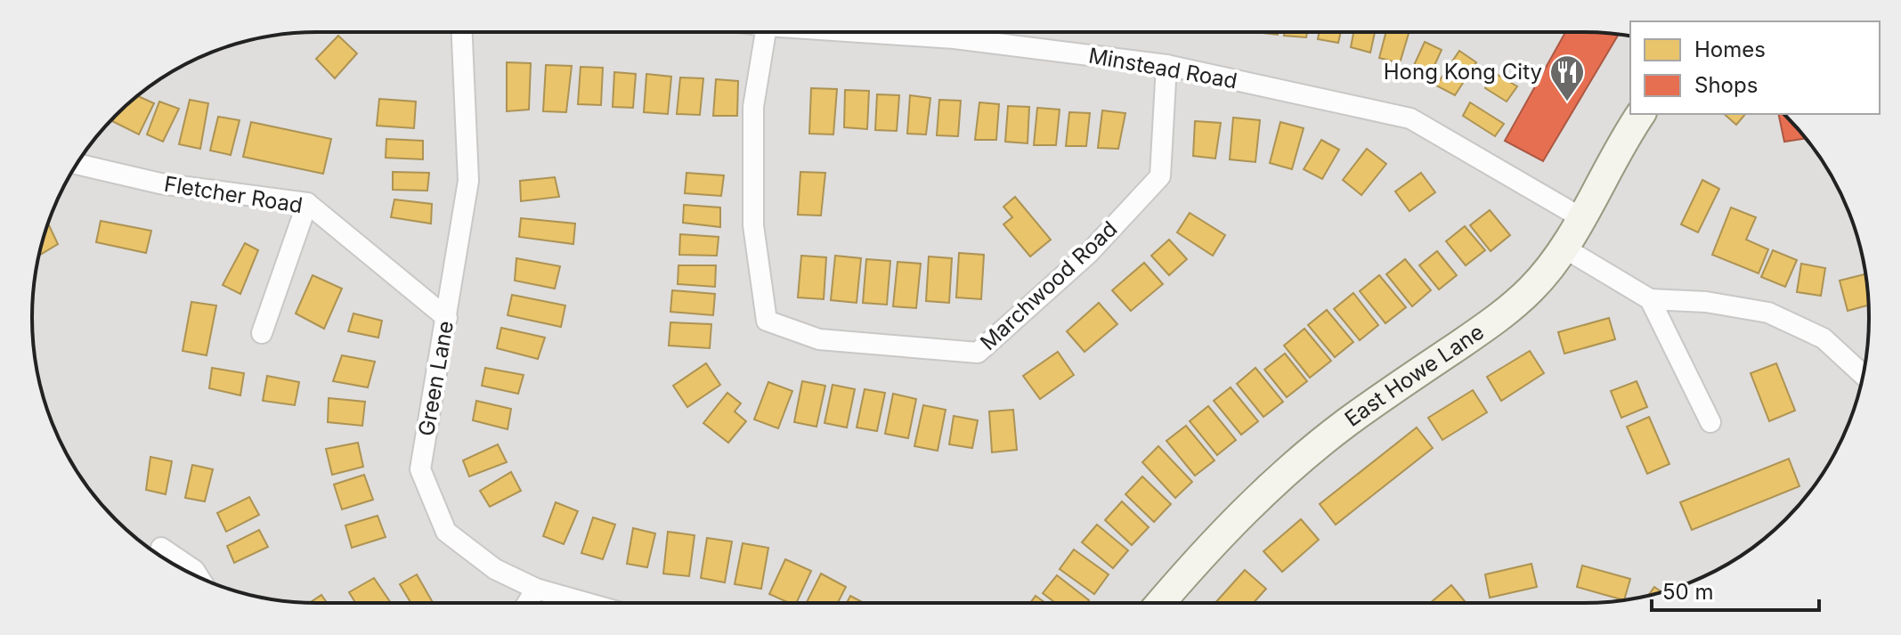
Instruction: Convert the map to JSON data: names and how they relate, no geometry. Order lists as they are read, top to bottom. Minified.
{"streets":{"street":["Minstead Road","Fletcher Road","Marchwood Road","East Howe Lane","Green Lane"]},"crossings":[["Minstead Road","Marchwood Road"],["Minstead Road","East Howe Lane"],["Fletcher Road","Green Lane"]],"places":{"restaurant":["Hong Kong City"]},"legend":["Homes","Shops"],"scale_bar":"50 m"}
